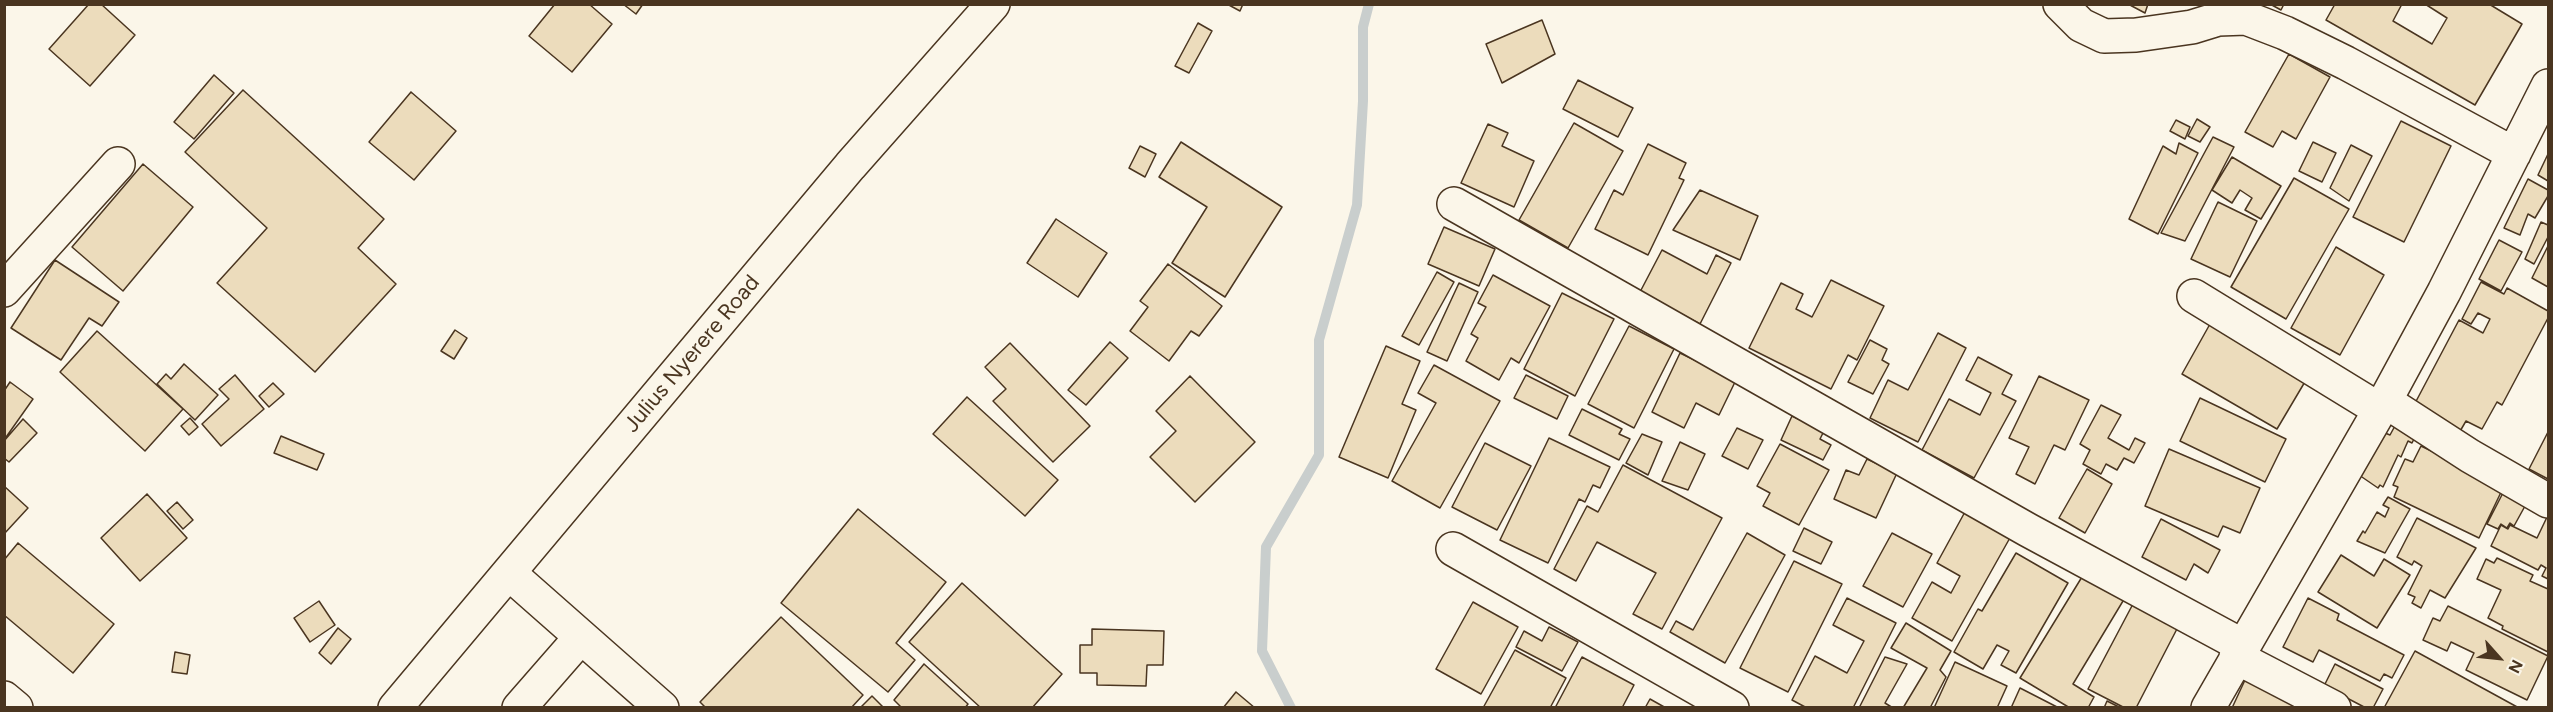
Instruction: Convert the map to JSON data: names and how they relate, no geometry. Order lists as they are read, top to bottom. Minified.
{"streets":{"main road":["Julius Nyerere Road"]},"north":"bottom right"}
